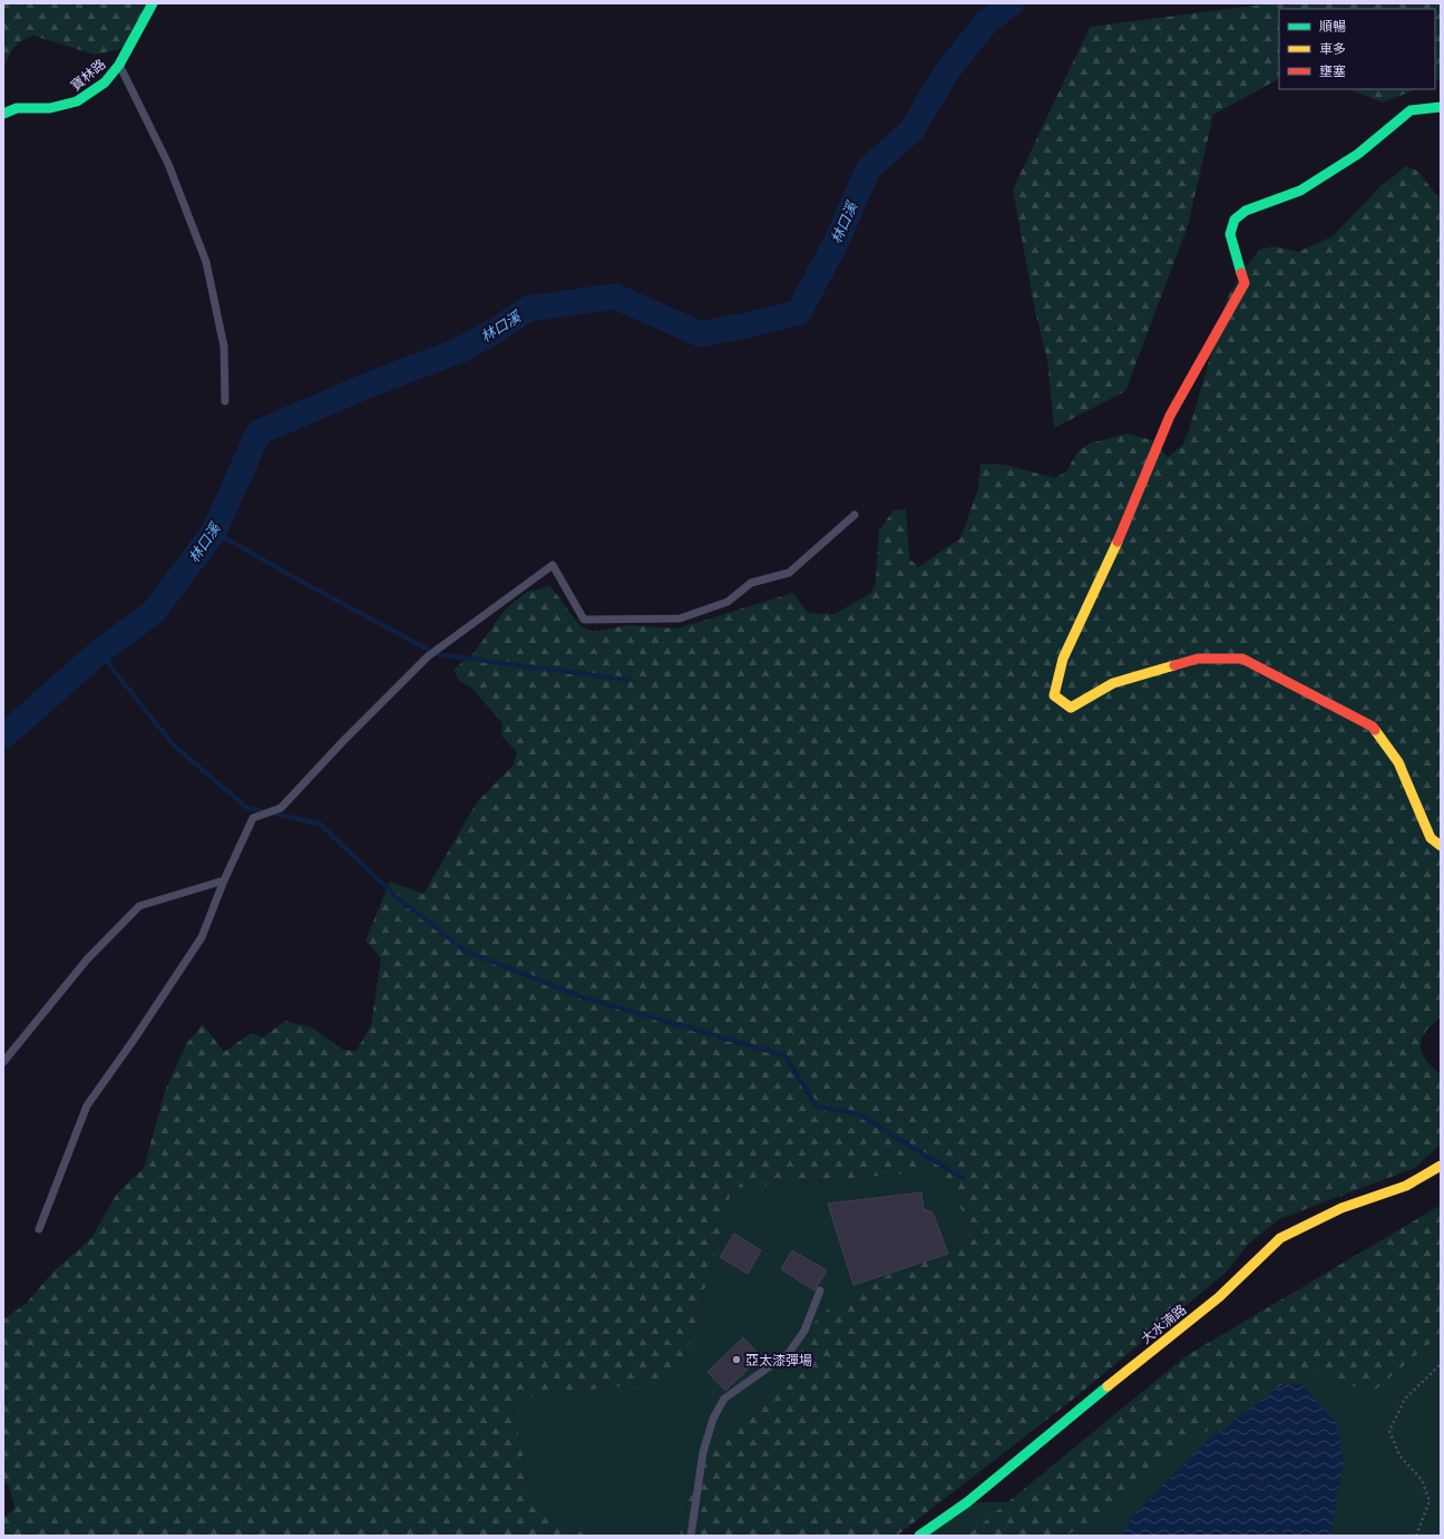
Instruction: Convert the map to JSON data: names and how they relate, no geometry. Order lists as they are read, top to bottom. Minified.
{"streets":{"street":["寶林路","大水湳路"]},"water":["林口溪"],"places":["亞太漆彈場"],"legend":["順暢","車多","壅塞"]}
